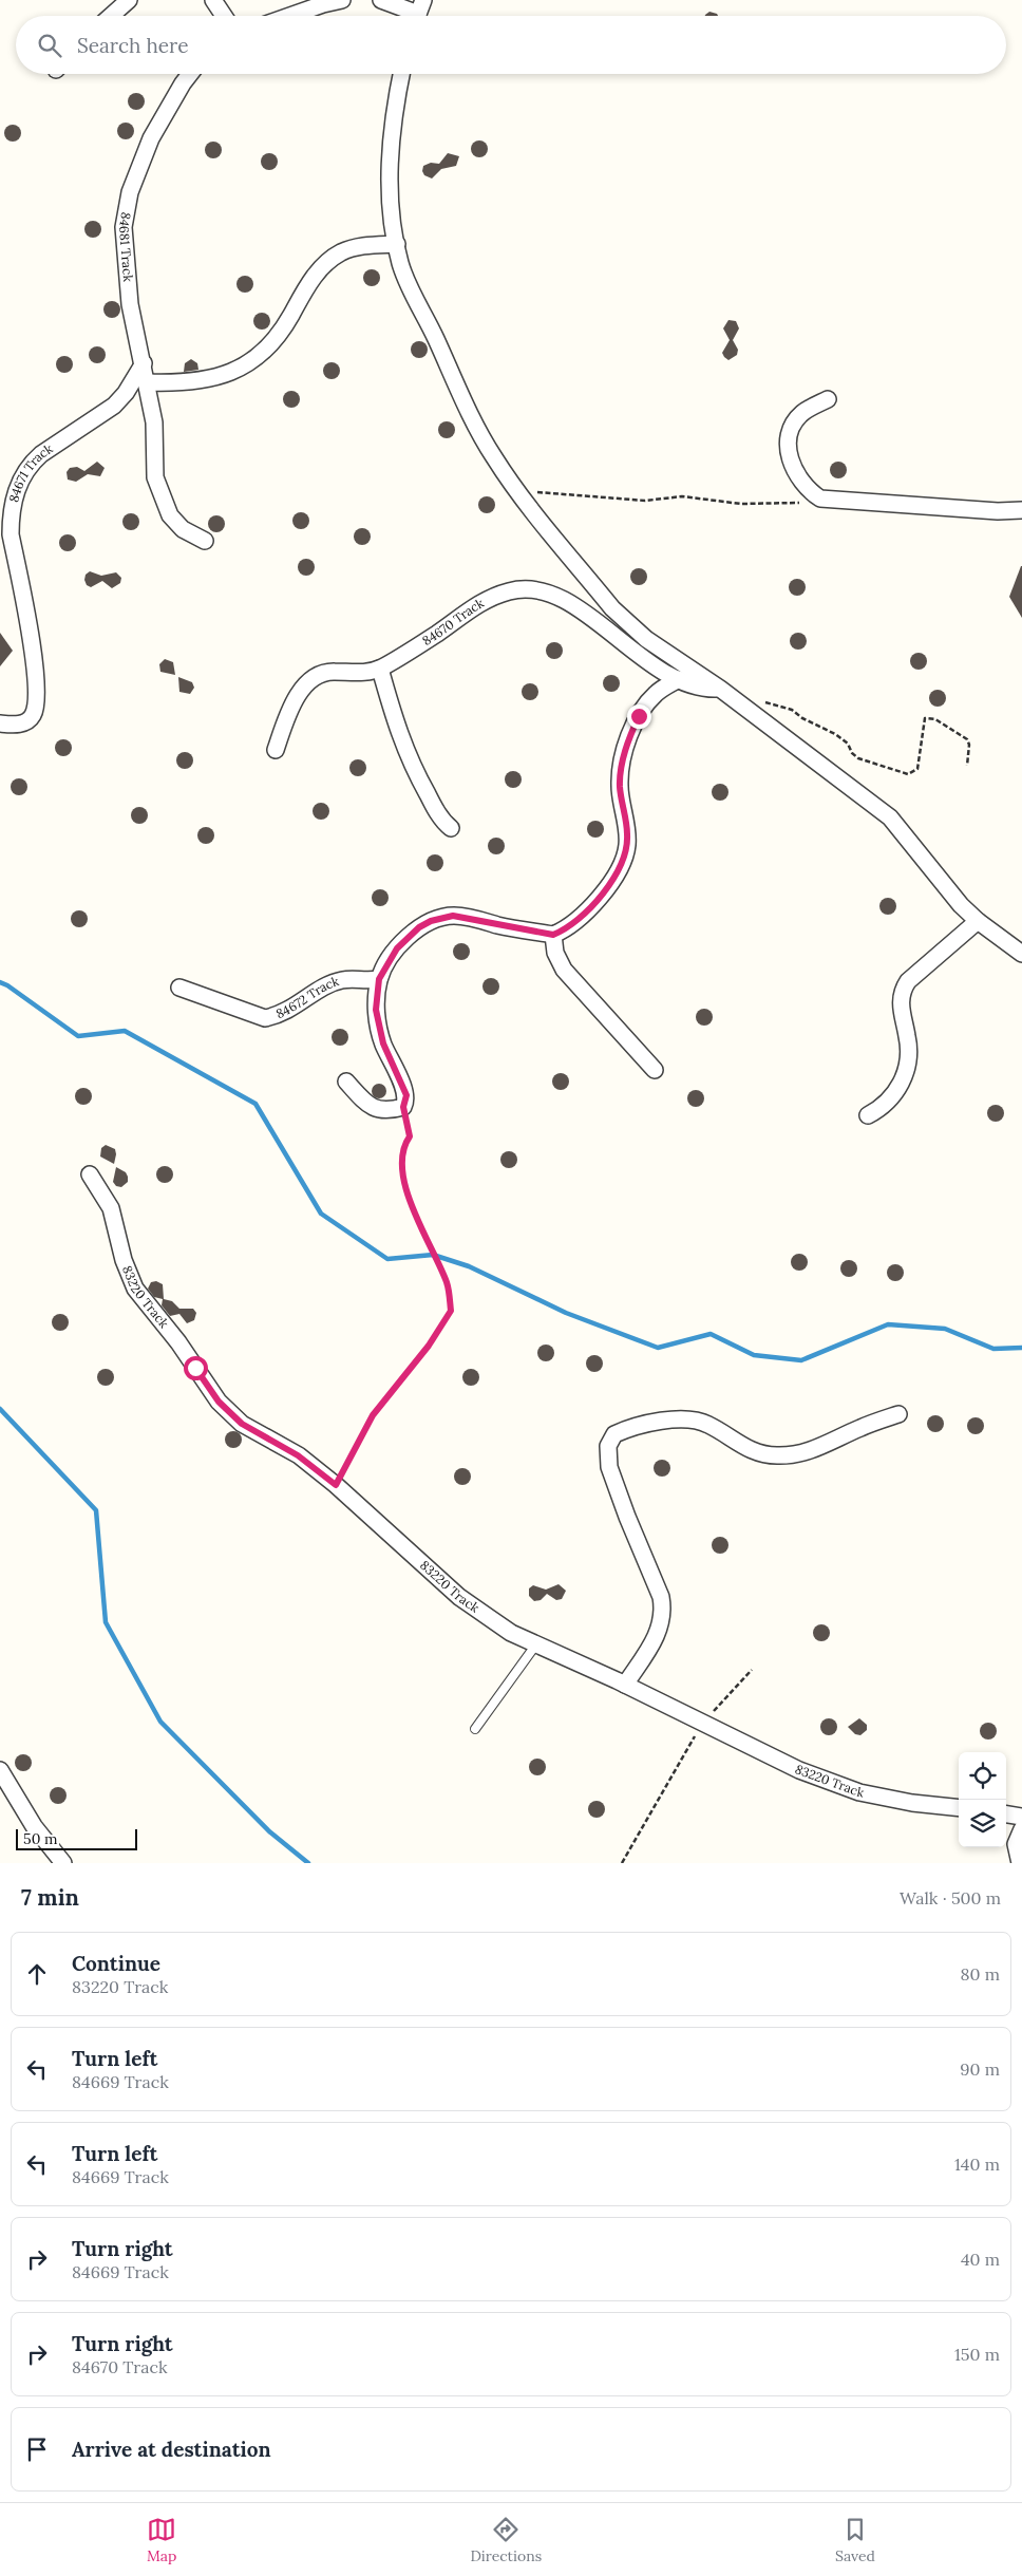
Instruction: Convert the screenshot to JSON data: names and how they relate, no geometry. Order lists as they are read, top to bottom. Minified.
{"streets":{"street":["84681 Track","84671 Track","84670 Track","84672 Track","83220 Track"]},"crossings":[["84681 Track","84671 Track"]],"scale_bar":"50 m","page":{"search":"Search here","scale":"50 m","heading":["7 min","Walk · 500 m"],"list":[["Continue","83220 Track","80 m"],["Turn left","84669 Track","90 m"],["Turn left","84669 Track","140 m"],["Turn right","84669 Track","40 m"],["Turn right","84670 Track","150 m"],"Arrive at destination"],"nav":["Map","Directions","Saved"]}}
